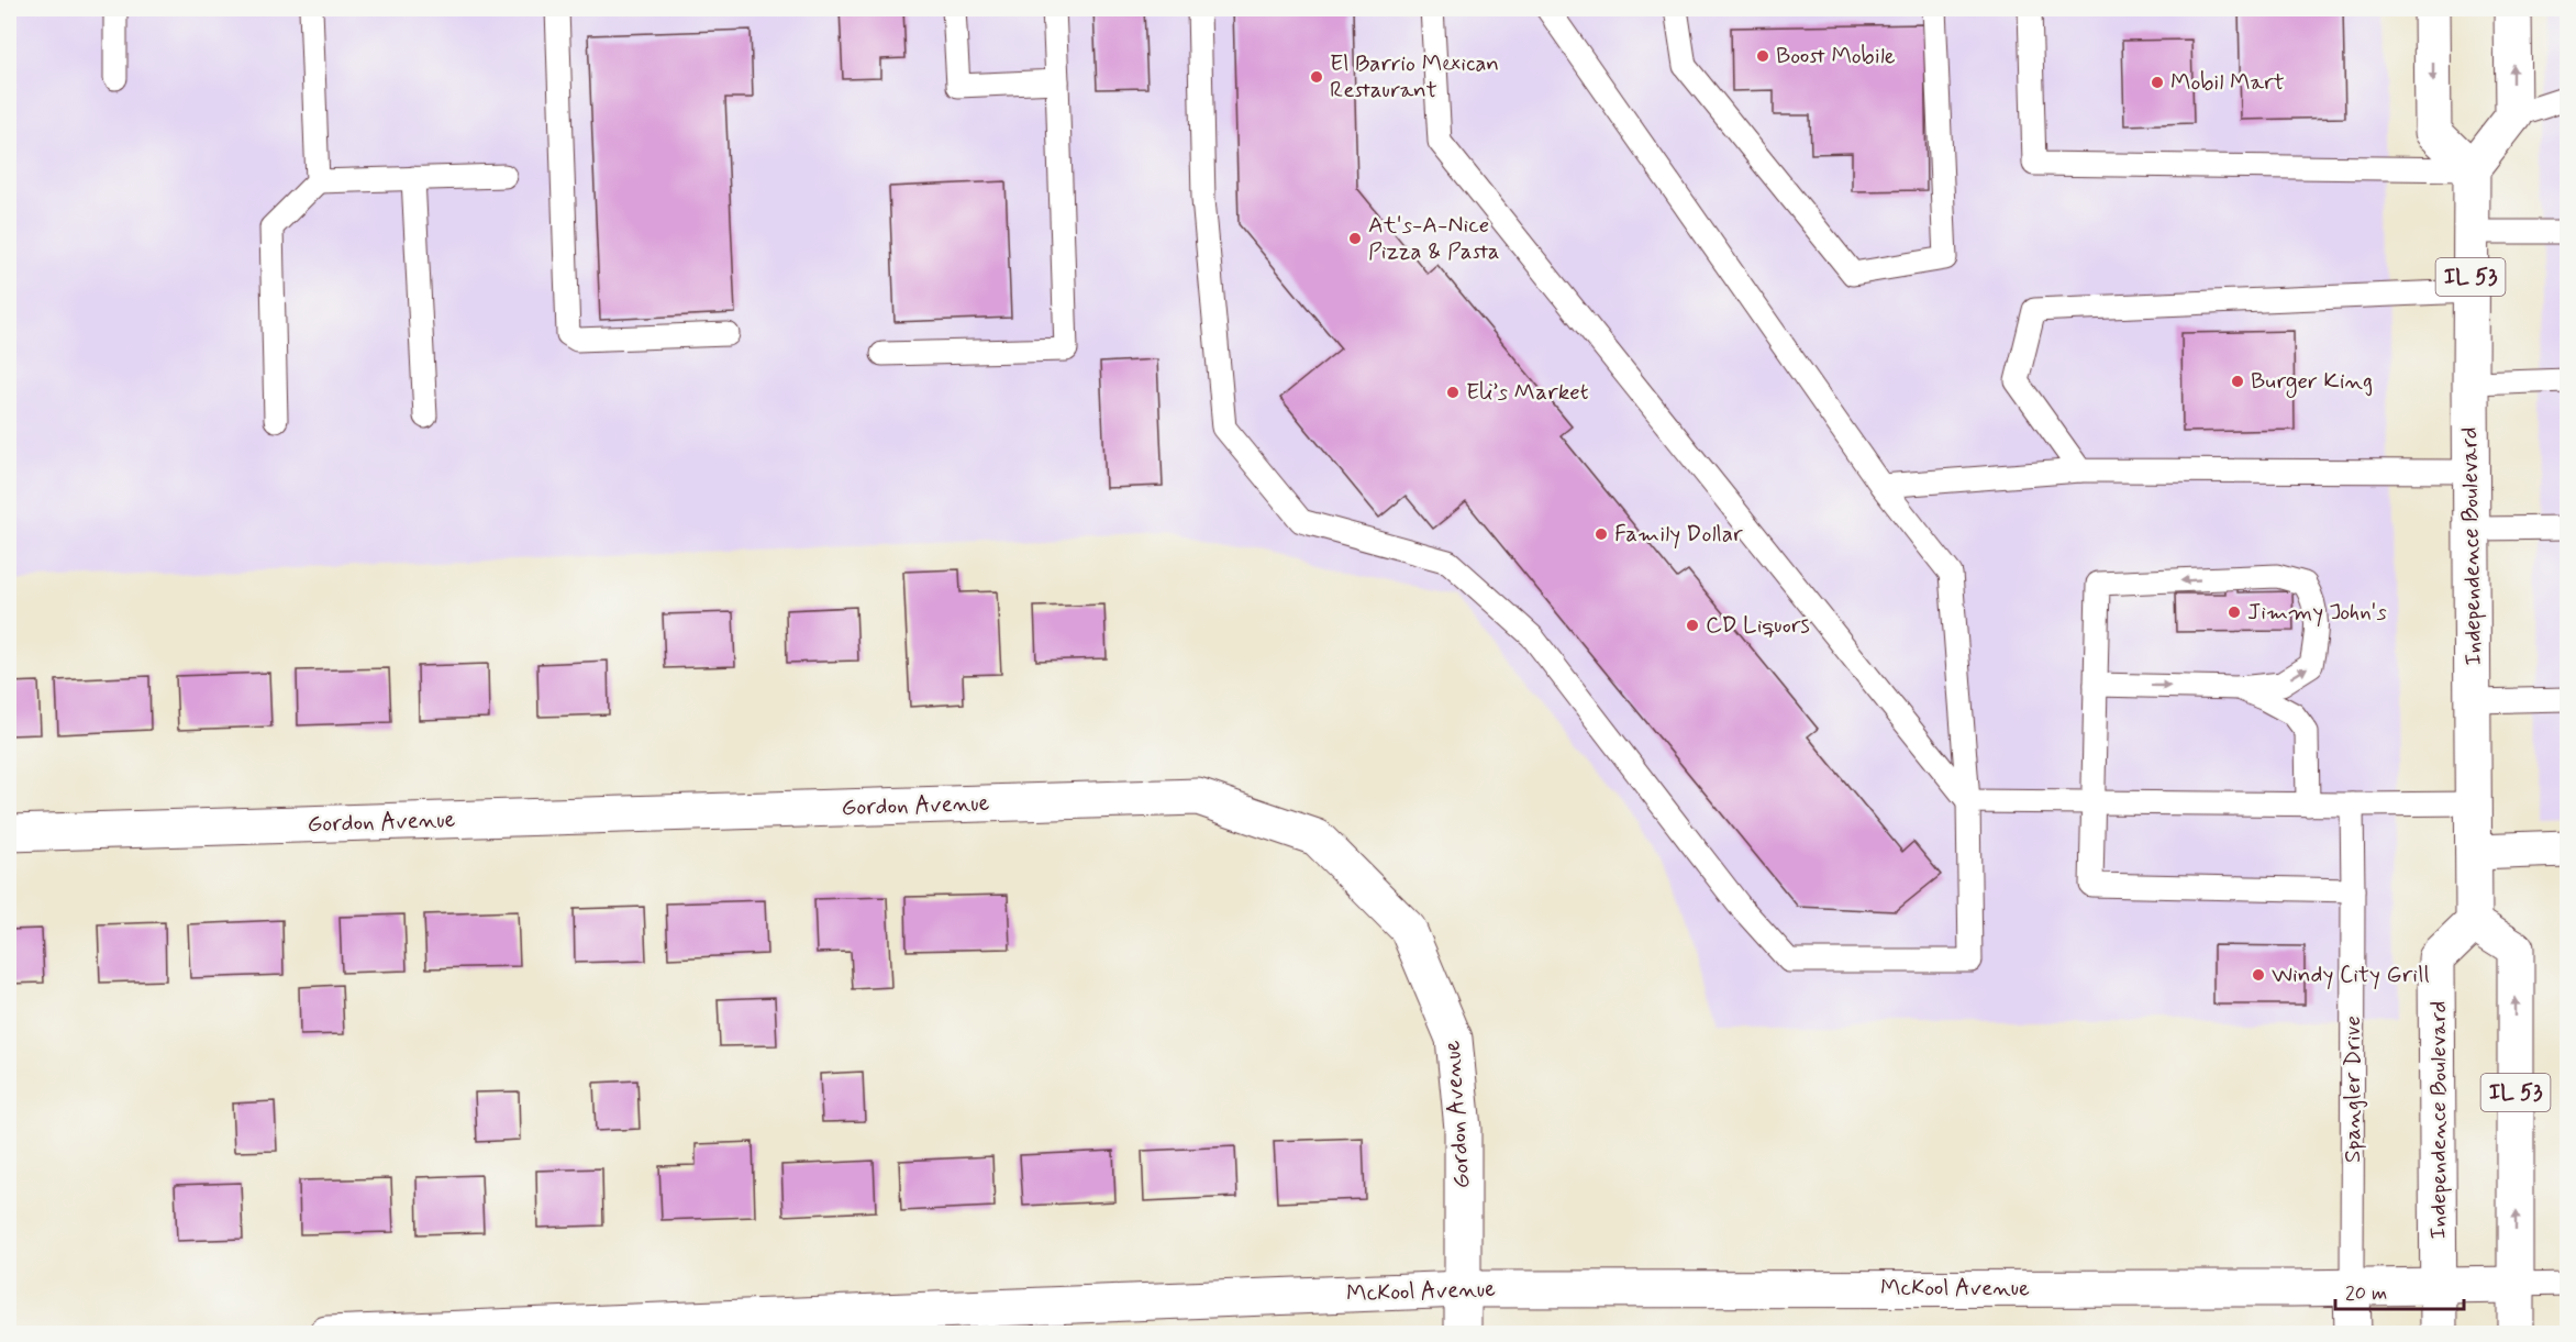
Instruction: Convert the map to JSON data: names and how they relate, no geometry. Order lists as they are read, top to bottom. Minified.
{"streets":{"street":["IL 53","Independence Boulevard","Gordon Avenue","McKool Avenue"],"lane":["Spangler Drive"]},"crossings":[["IL 53","Independence Boulevard"],["IL 53","McKool Avenue"],["Independence Boulevard","McKool Avenue"],["Gordon Avenue","McKool Avenue"],["Spangler Drive","McKool Avenue"]],"places":["Boost Mobile","El Barrio Mexican Restaurant","Mobil Mart","At's-A-Nice Pizza & Pasta","Burger King","Eli’s Market","Family Dollar","Jimmy John's","CD Liquors","Windy City Grill"],"scale_bar":"20 m"}
